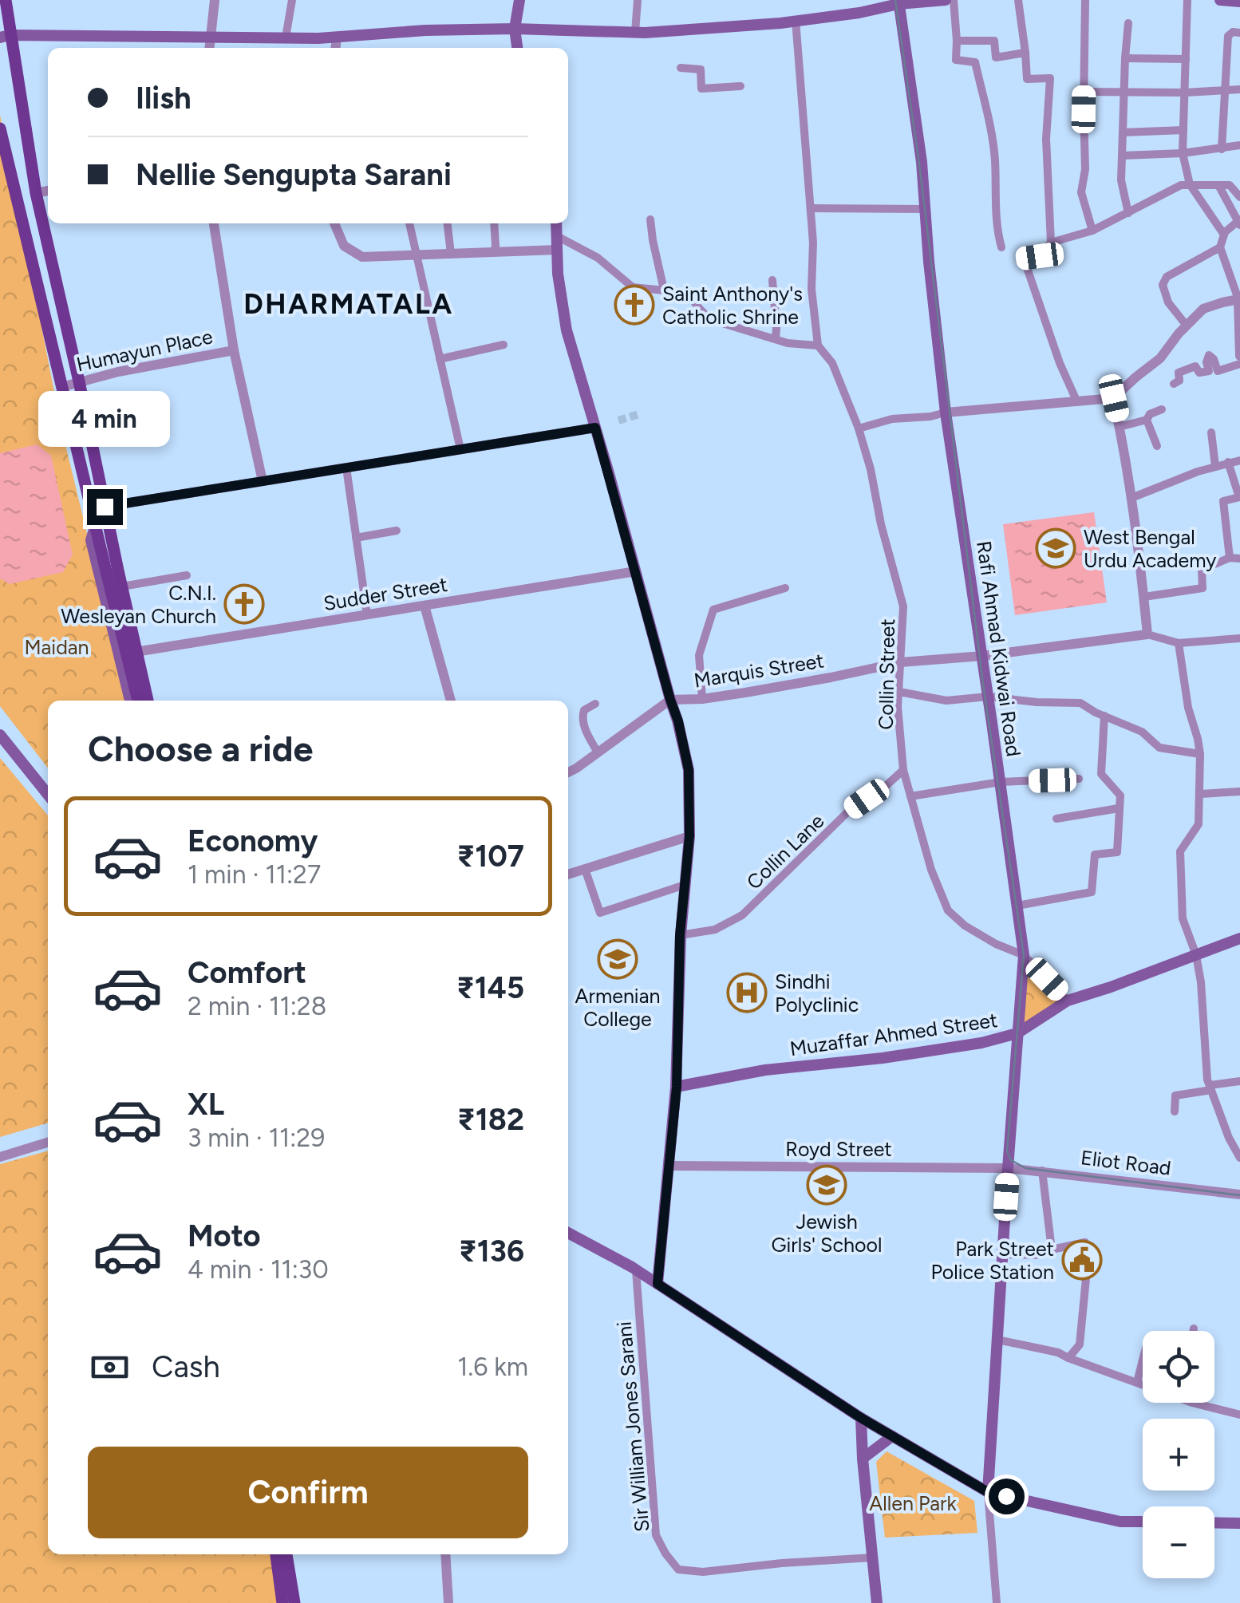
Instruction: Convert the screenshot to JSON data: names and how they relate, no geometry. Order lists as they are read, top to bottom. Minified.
{"streets":{"main road":["Rafi Ahmad Kidwai Road","Muzaffar Ahmed Street"],"street":["Humayun Place","Sudder Street","Marquis Street","Collin Street","Collin Lane","Royd Street","Eliot Road","Sir William Jones Sarani"]},"crossings":[["Rafi Ahmad Kidwai Road","Marquis Street"],["Rafi Ahmad Kidwai Road","Collin Street"],["Rafi Ahmad Kidwai Road","Muzaffar Ahmed Street"],["Rafi Ahmad Kidwai Road","Royd Street"],["Rafi Ahmad Kidwai Road","Eliot Road"],["Marquis Street","Collin Street"],["Collin Street","Collin Lane"],["Collin Street","Muzaffar Ahmed Street"],["Royd Street","Eliot Road"]],"districts":["DHARMATALA"],"parks":["Maidan","Allen Park"],"places":{"church":["Saint Anthony's Catholic Shrine","C.N.I. Wesleyan Church"],"school or university":["West Bengal Urdu Academy","Armenian College","Jewish Girls' School"],"hospital":["Sindhi Polyclinic"],"public building":["Park Street Police Station"]},"page":{"banner":["Ilish","Nellie Sengupta Sarani"],"bubble":"4 min","heading":"Choose a ride","list":[{"name":"Economy","note":"1 min · 11:27","value":"₹107"},{"name":"Comfort","note":"2 min · 11:28","value":"₹145"},{"name":"XL","note":"3 min · 11:29","value":"₹182"},{"name":"Moto","note":"4 min · 11:30","value":"₹136"}],"pay":["Cash","1.6 km"],"map_buttons":["+","−"],"buttons":"Confirm"}}
